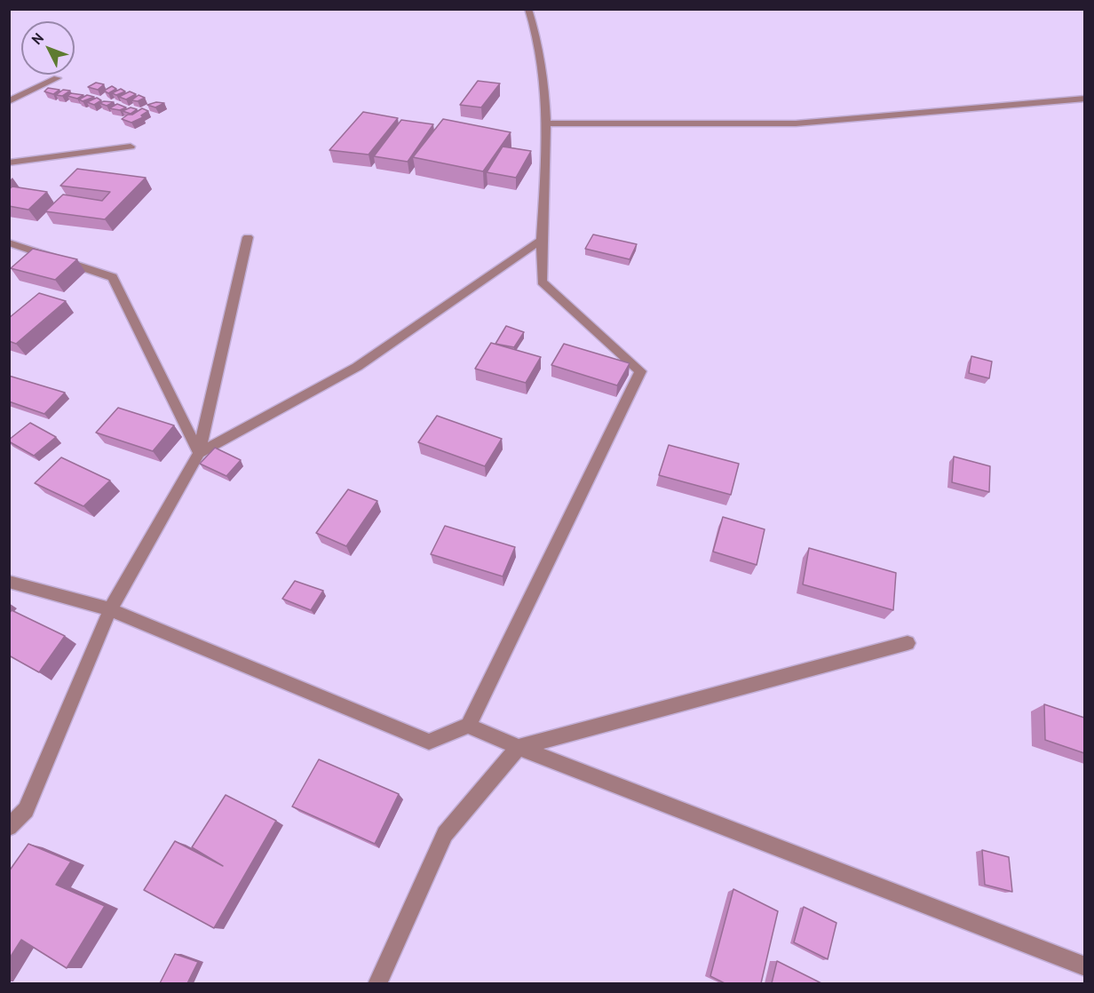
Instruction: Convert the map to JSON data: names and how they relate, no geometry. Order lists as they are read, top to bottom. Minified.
{"north":"top left"}
